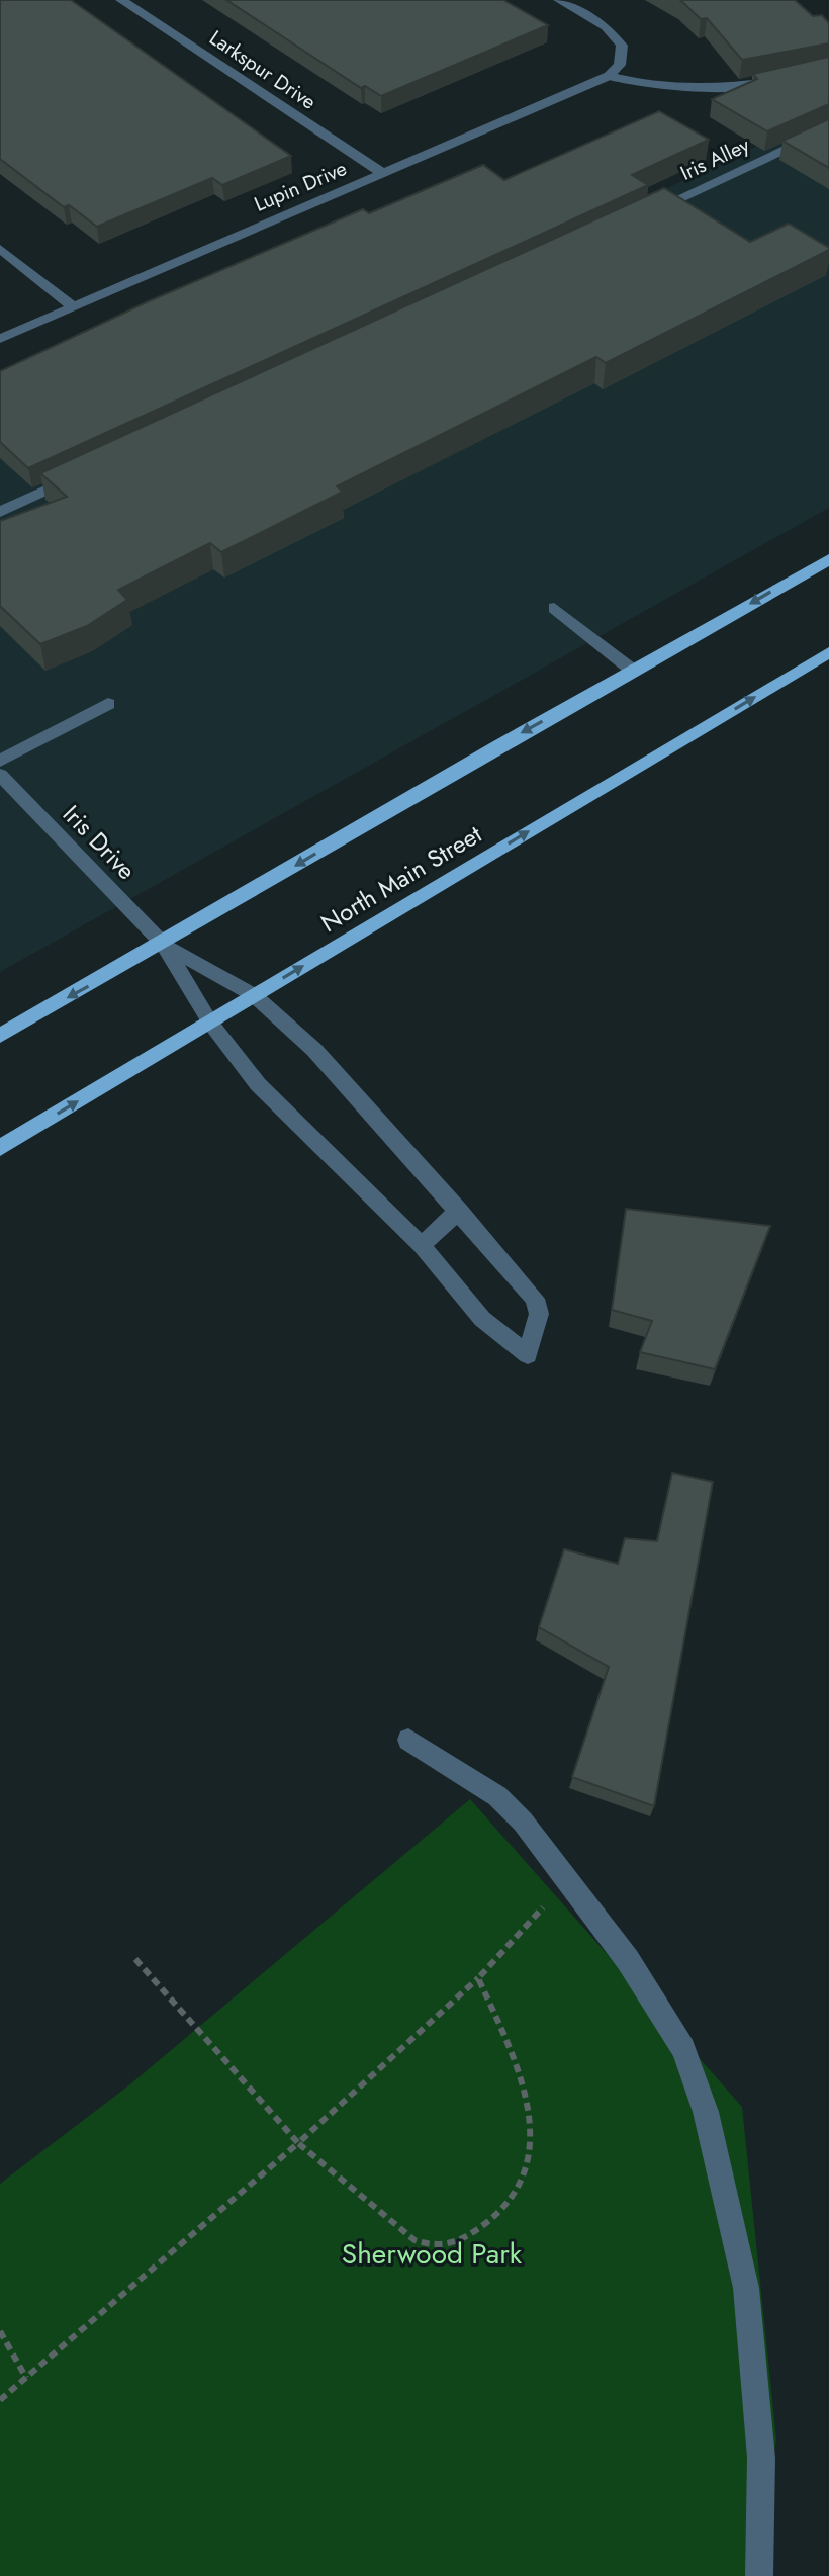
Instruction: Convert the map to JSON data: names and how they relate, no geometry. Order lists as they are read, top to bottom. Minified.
{"streets":{"main road":["North Main Street"],"street":["Larkspur Drive","Iris Alley","Lupin Drive","Iris Drive"]},"crossings":[["Larkspur Drive","Lupin Drive"]],"parks":["Sherwood Park"]}
